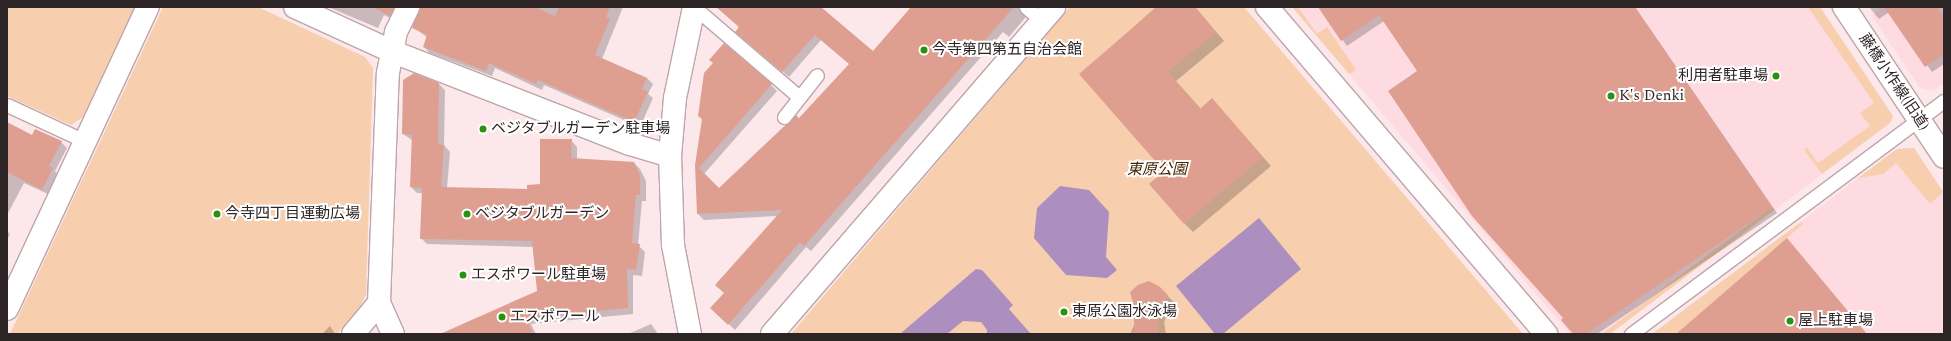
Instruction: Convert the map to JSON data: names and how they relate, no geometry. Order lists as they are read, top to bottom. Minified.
{"streets":{"street":["藤橋小作線(旧道)"]},"parks":["東原公園"],"places":["今寺第四第五自治会館","利用者駐車場","K's Denki","ベジタブルガーデン駐車場","今寺四丁目運動広場","ベジタブルガーデン","エスポワール駐車場","東原公園水泳場","エスポワール","屋上駐車場"]}
